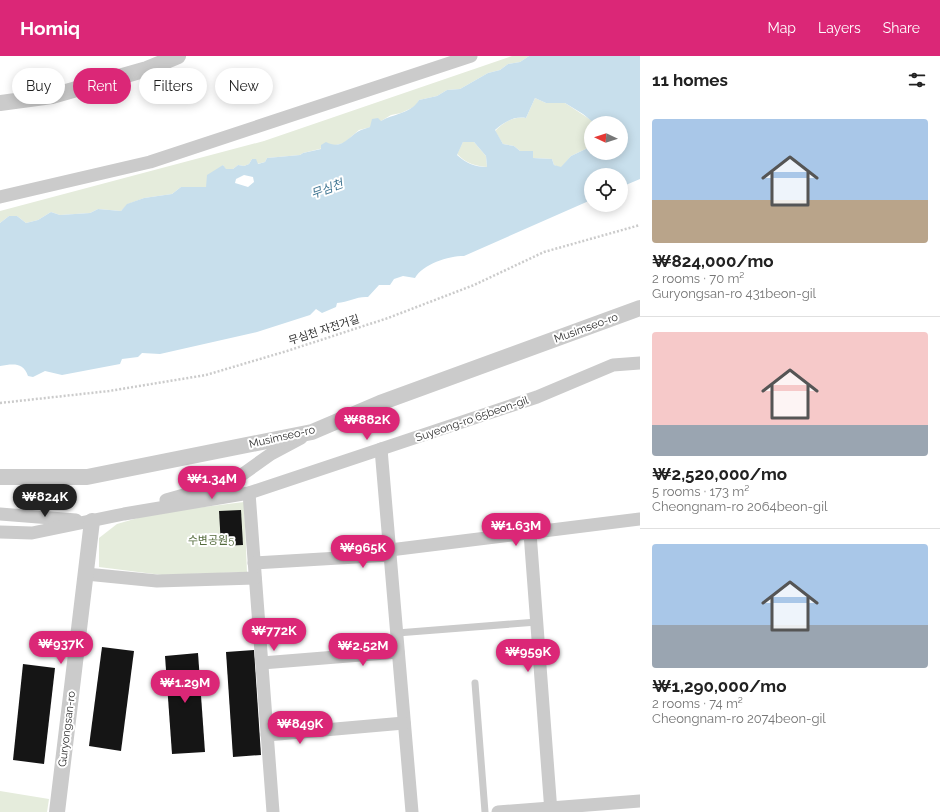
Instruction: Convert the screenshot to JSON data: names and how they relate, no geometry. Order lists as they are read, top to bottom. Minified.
{"streets":{"street":["Musimseo-ro","Suyeong-ro 65beon-gil","Guryongsan-ro"],"path":["무심천 자전거길"]},"crossings":[["Suyeong-ro 65beon-gil","Guryongsan-ro"]],"water":["무심천"],"parks":["수변공원5"],"north":"left","page":{"header":"Homiq","nav":["Map","Layers","Share"],"heading":"11 homes","chip":["Buy","Rent","Filters","New"],"list":[{"name":"₩824,000/mo","note":"2 rooms · 70 m² · Guryongsan-ro 431beon-gil"},{"name":"₩2,520,000/mo","note":"5 rooms · 173 m² · Cheongnam-ro 2064beon-gil"},{"name":"₩1,290,000/mo","note":"2 rooms · 74 m² · Cheongnam-ro 2074beon-gil"}],"price":["₩882K","₩1.34M","₩824K","₩1.63M","₩965K","₩772K","₩937K","₩2.52M","₩959K","₩1.29M","₩849K"]}}
